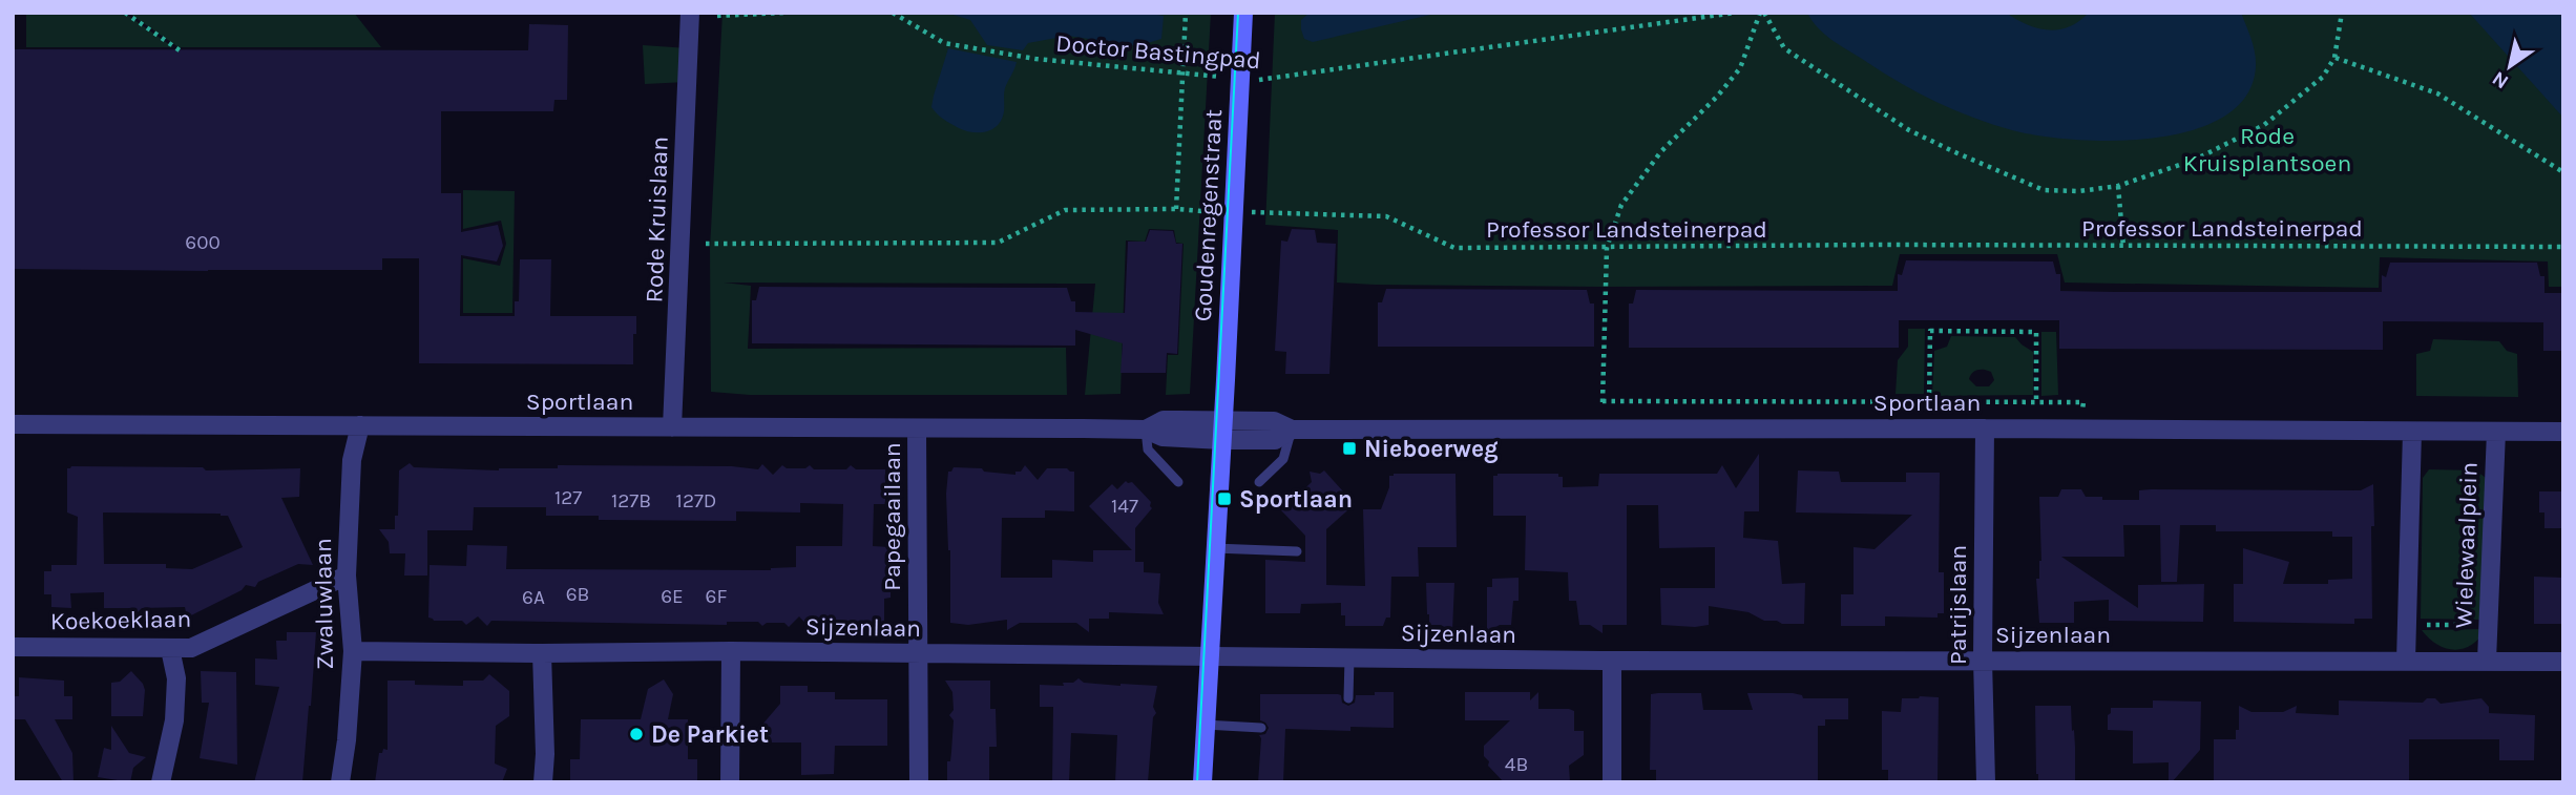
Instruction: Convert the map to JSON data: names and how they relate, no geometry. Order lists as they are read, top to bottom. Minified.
{"streets":{"street":["Goudenregenstraat","Rode Kruislaan","Sportlaan","Papegaailaan","Wielewaalplein","Zwaluwlaan","Patrijslaan","Koekoeklaan","Sijzenlaan"],"path":["Doctor Bastingpad","Professor Landsteinerpad"]},"crossings":[["Doctor Bastingpad","Goudenregenstraat"],["Goudenregenstraat","Professor Landsteinerpad"],["Goudenregenstraat","Sportlaan"],["Rode Kruislaan","Sportlaan"],["Sportlaan","Papegaailaan"],["Sportlaan","Wielewaalplein"],["Sportlaan","Zwaluwlaan"],["Sportlaan","Patrijslaan"],["Papegaailaan","Sijzenlaan"],["Wielewaalplein","Sijzenlaan"],["Zwaluwlaan","Koekoeklaan"],["Zwaluwlaan","Sijzenlaan"],["Patrijslaan","Sijzenlaan"]],"parks":["Rode Kruisplantsoen"],"places":{"transit":["Nieboerweg","Sportlaan"],"other":["De Parkiet"]},"house_numbers":["600","127","127B","127D","147","6B","6E","6F","6A","4B"],"north":"bottom left"}
